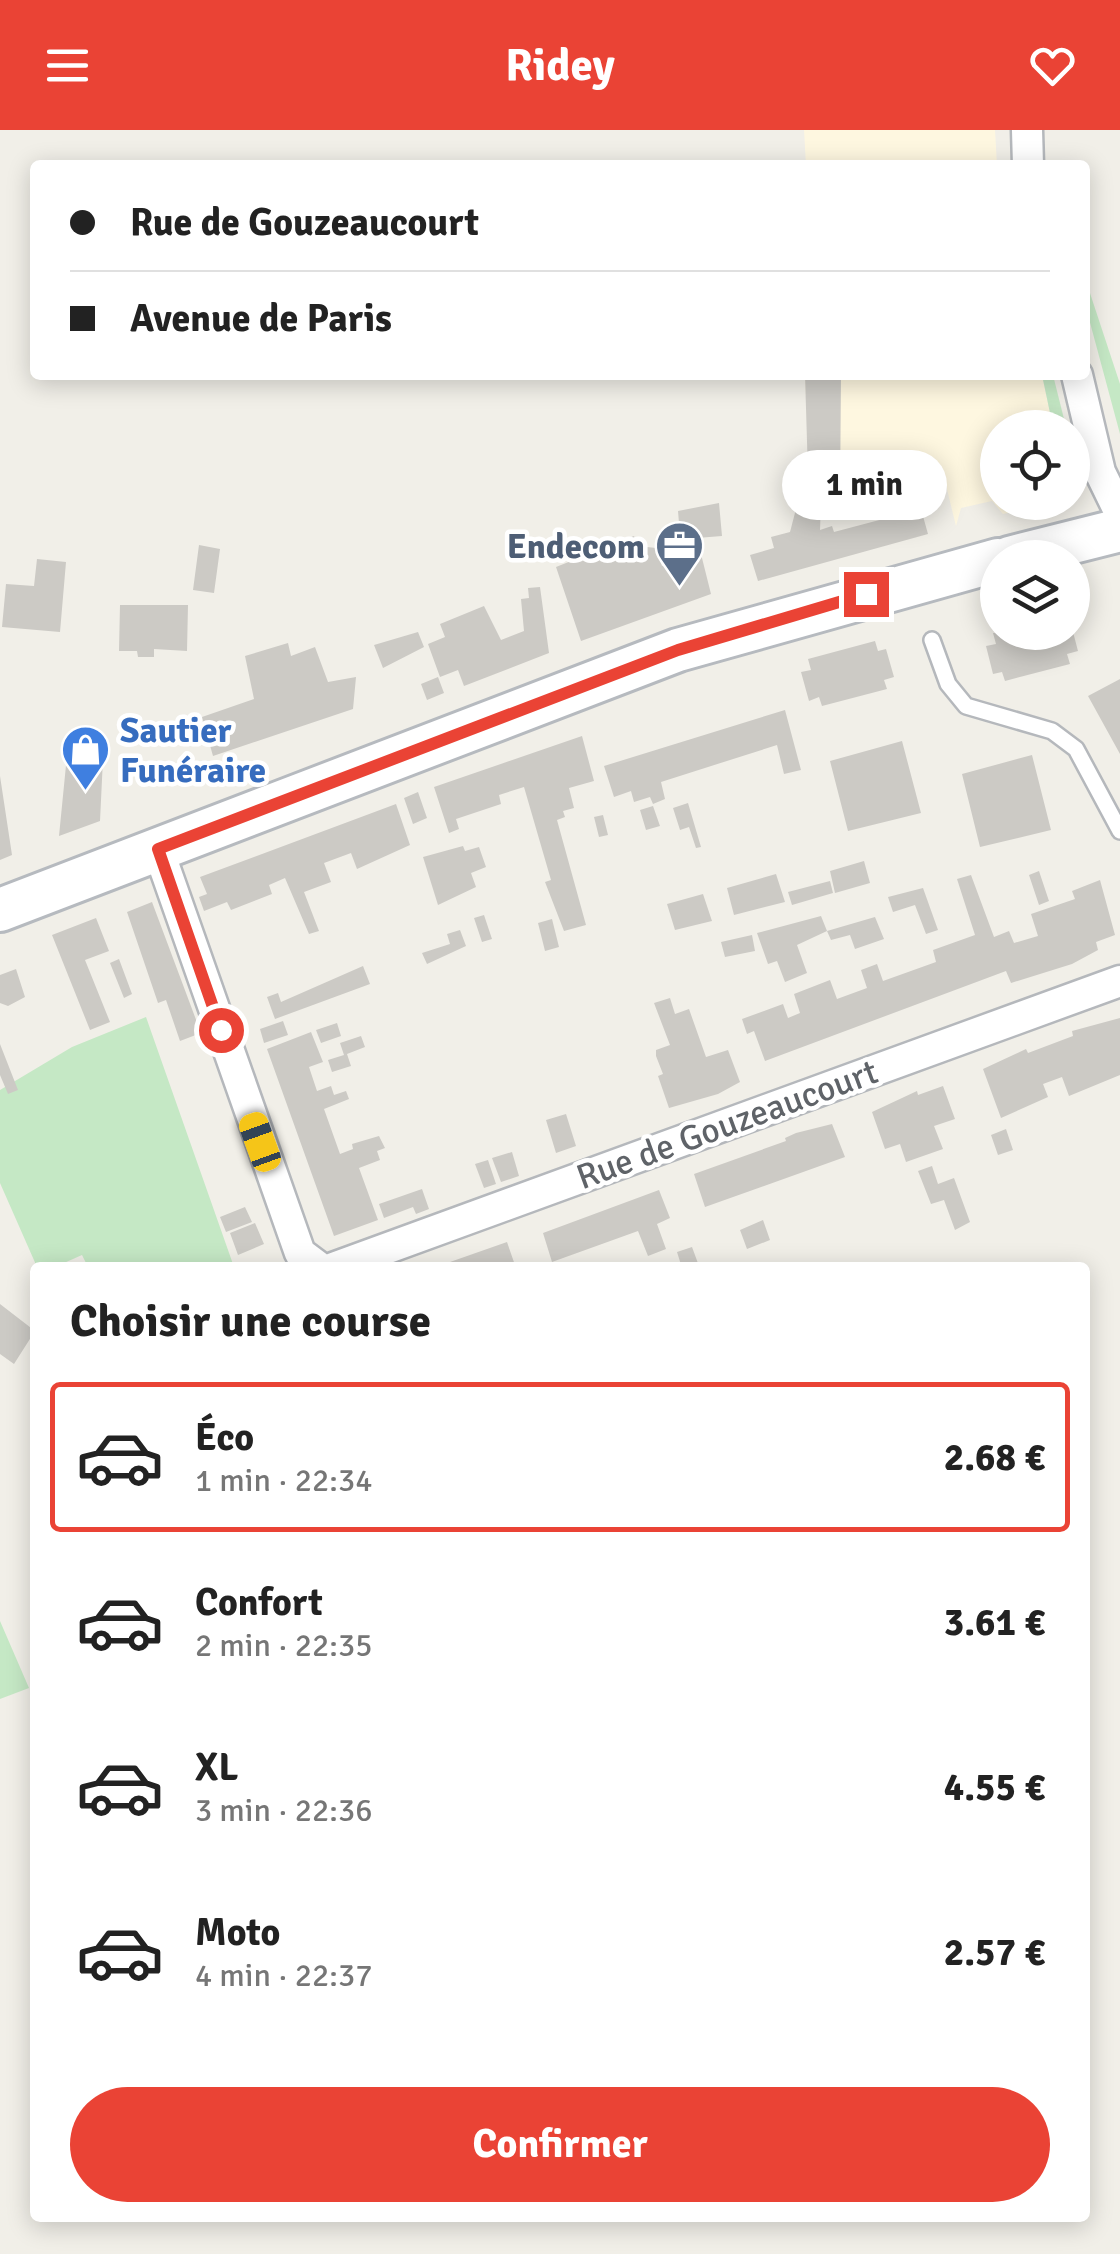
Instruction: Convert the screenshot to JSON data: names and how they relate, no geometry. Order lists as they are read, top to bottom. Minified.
{"streets":{"street":["Rue de Gouzeaucourt"]},"places":{"office":["Endecom"],"shop":["Sautier Funéraire"]},"page":{"header":"Ridey","banner":["Rue de Gouzeaucourt","Avenue de Paris"],"bubble":"1 min","heading":"Choisir une course","list":[{"name":"Éco","note":"1 min · 22:34","value":"2.68 €"},{"name":"Confort","note":"2 min · 22:35","value":"3.61 €"},{"name":"XL","note":"3 min · 22:36","value":"4.55 €"},{"name":"Moto","note":"4 min · 22:37","value":"2.57 €"}],"buttons":"Confirmer"}}
